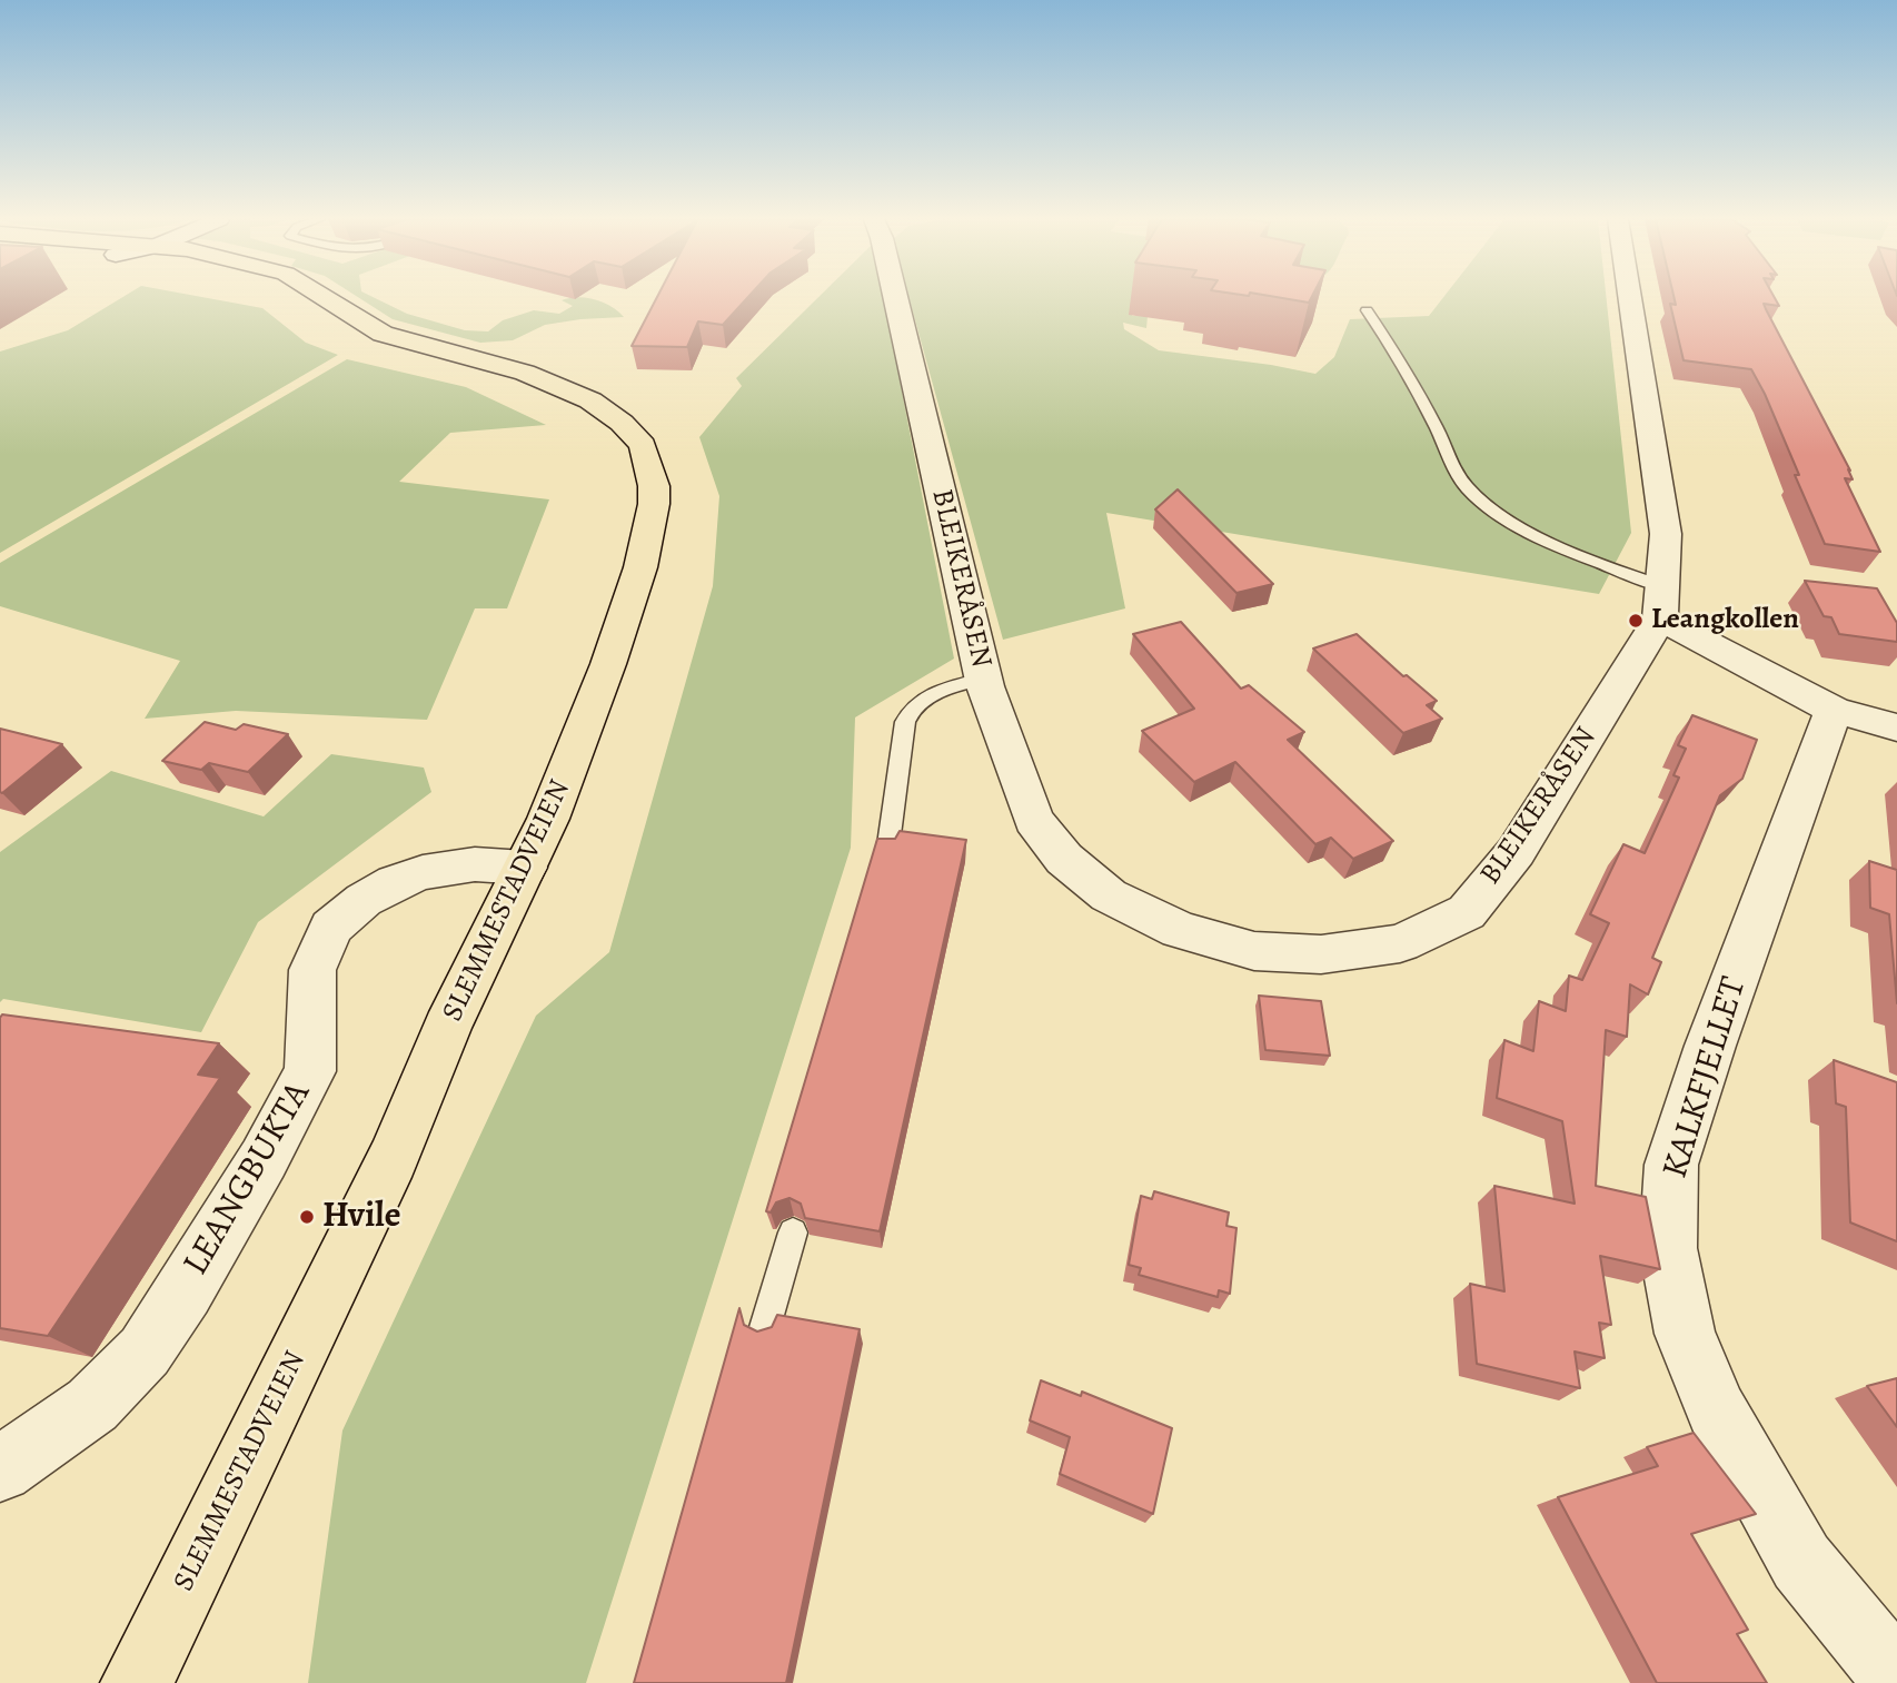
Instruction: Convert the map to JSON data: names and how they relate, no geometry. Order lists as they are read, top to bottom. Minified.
{"streets":{"main road":["SLEMMESTADVEIEN"],"street":["BLEIKERÅSEN","KALKFJELLET","LEANGBUKTA"]},"crossings":[["SLEMMESTADVEIEN","LEANGBUKTA"]],"places":["Leangkollen","Hvile"]}
